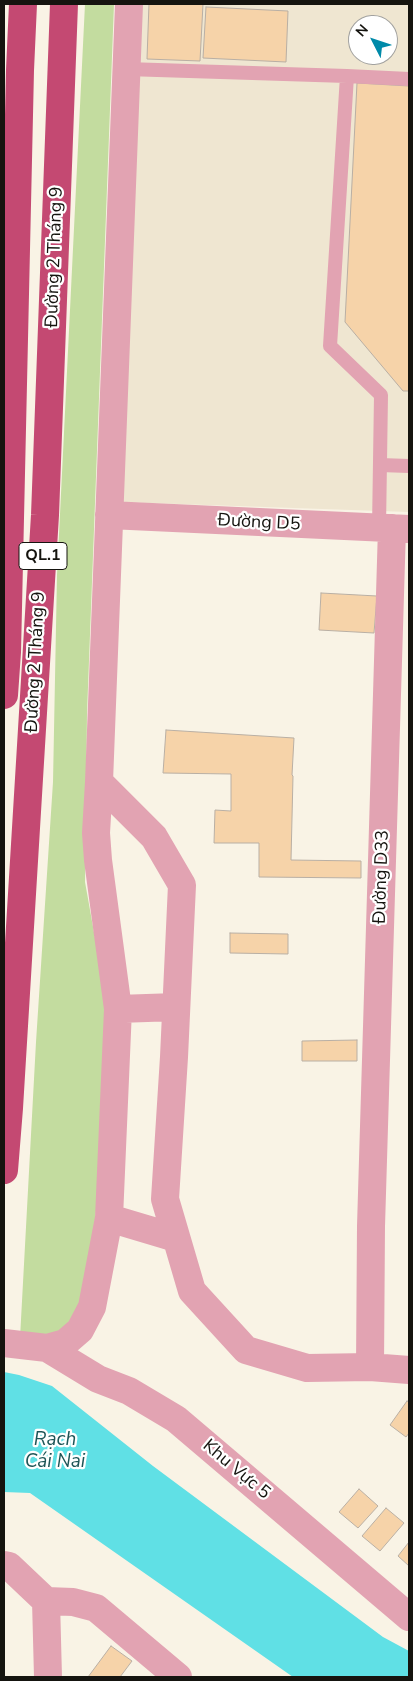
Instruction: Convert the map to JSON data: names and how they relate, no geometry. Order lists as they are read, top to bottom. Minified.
{"streets":{"highway":["Đường 2 Tháng 9","QL.1"],"street":["Đường D5","Đường D33","Khu Vực 5"]},"crossings":[["Đường D5","Đường D33"]],"water":["Rạch Cái Nai"],"north":"top left"}
